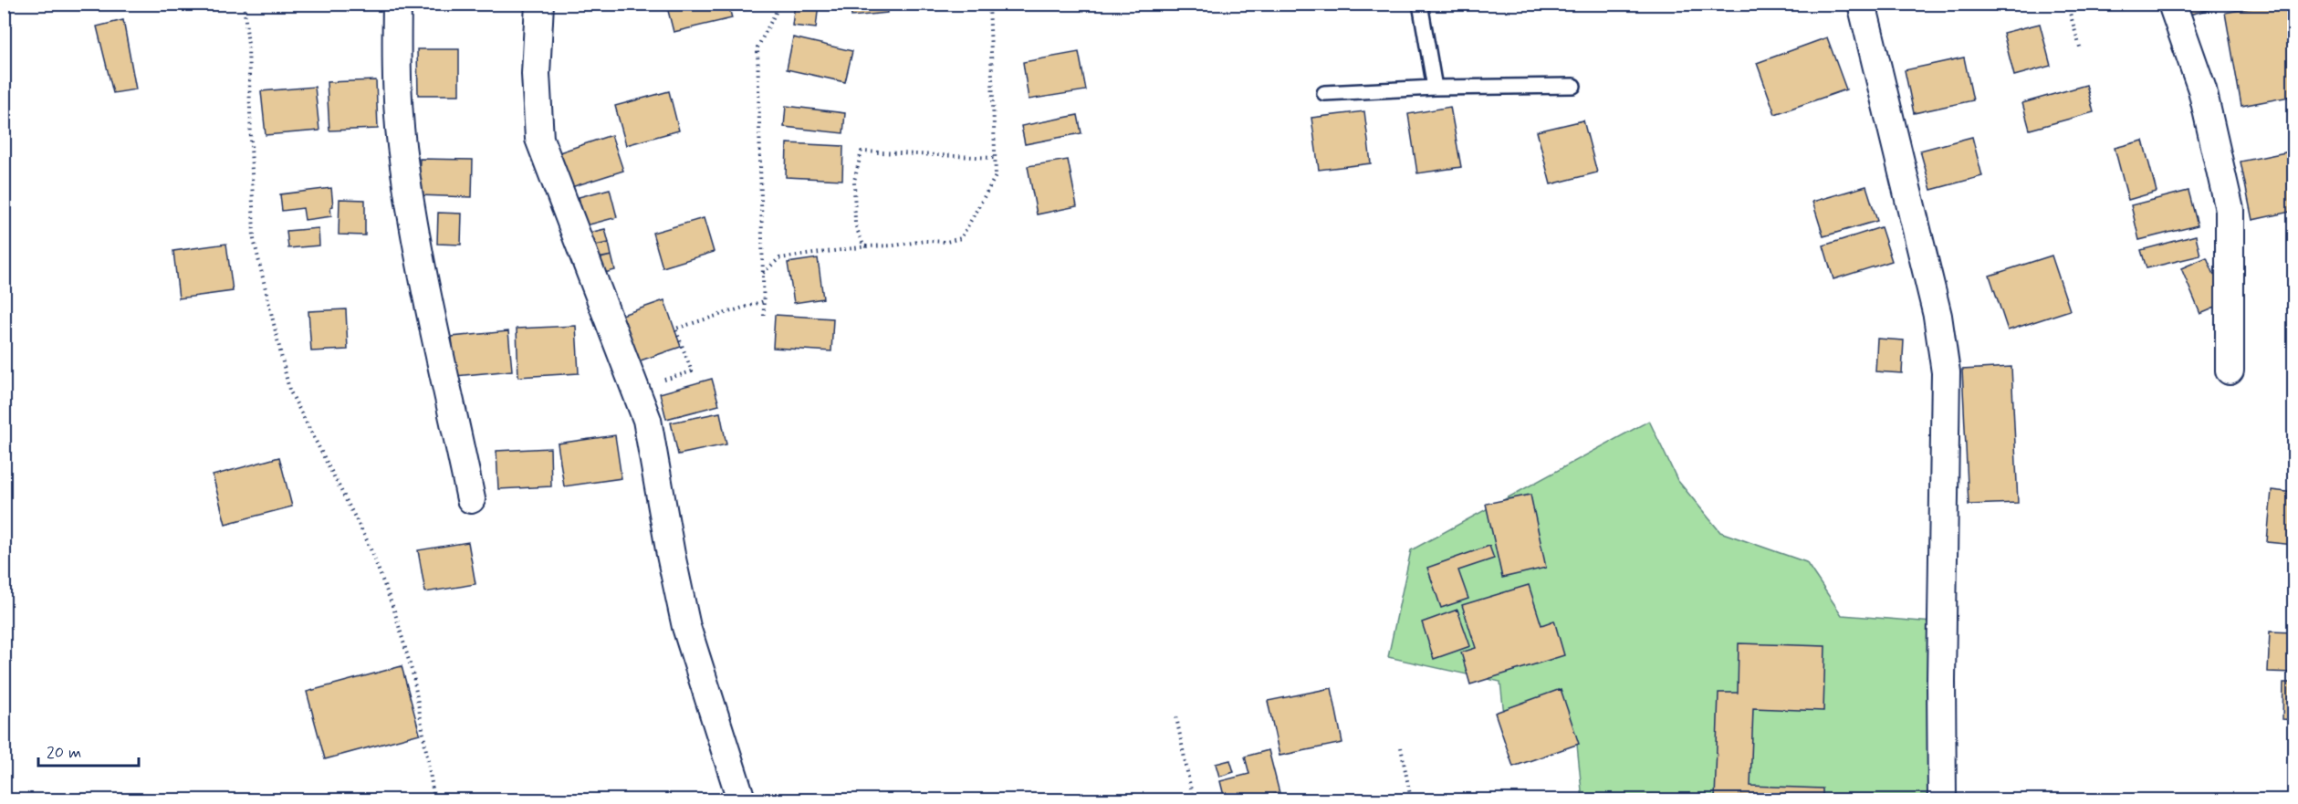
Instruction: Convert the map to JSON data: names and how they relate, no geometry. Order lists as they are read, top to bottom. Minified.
{"scale_bar":"20 m"}
